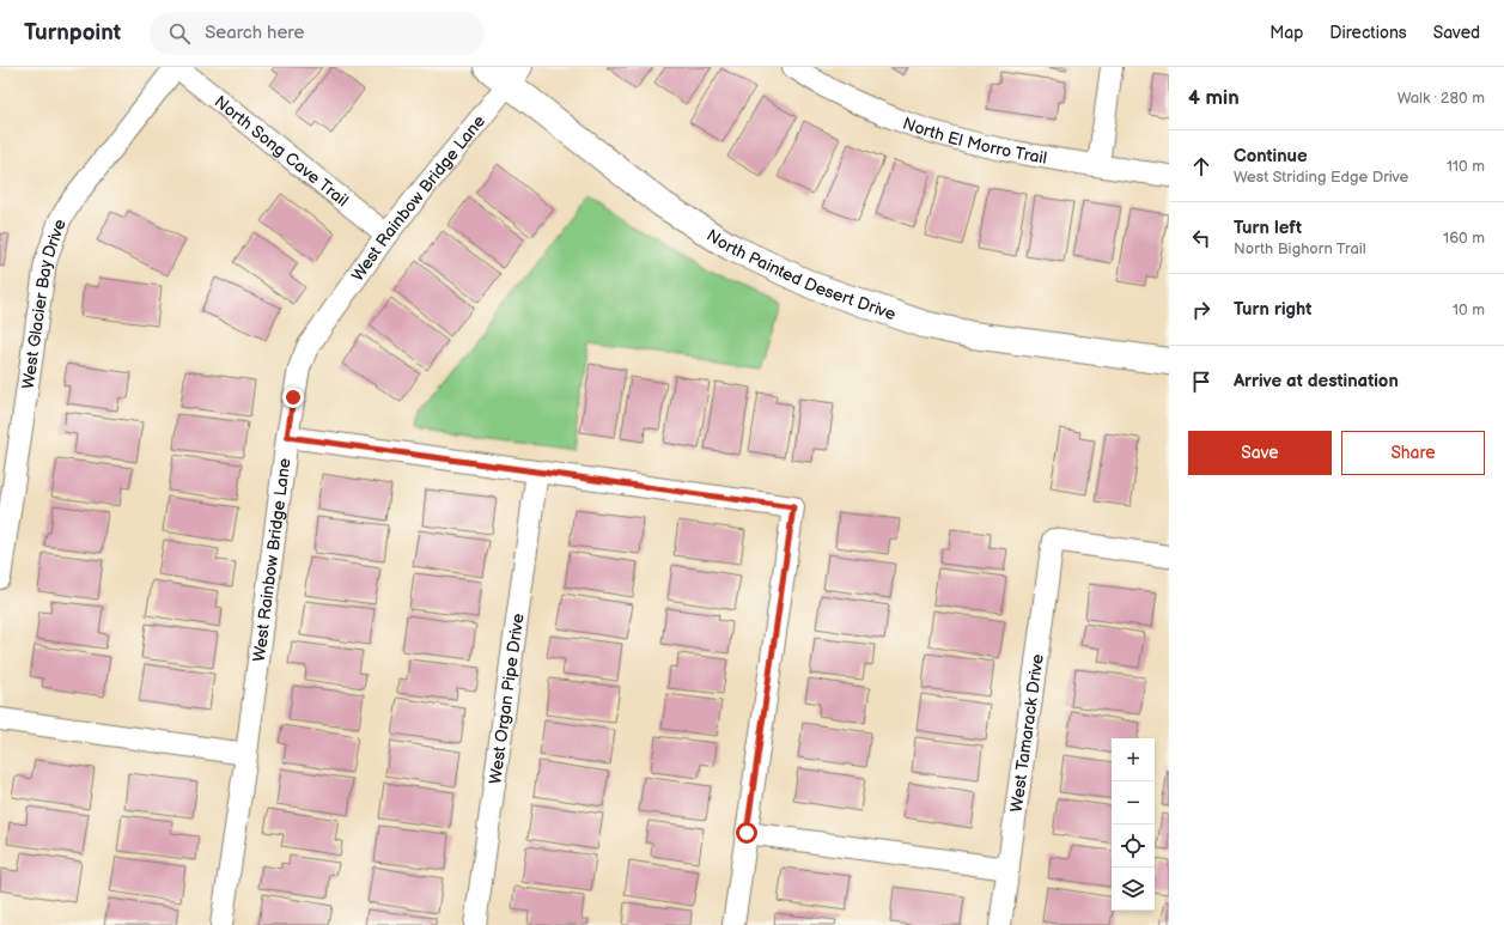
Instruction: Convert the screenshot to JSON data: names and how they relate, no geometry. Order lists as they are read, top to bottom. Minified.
{"streets":{"street":["North El Morro Trail","North Song Cave Trail","West Rainbow Bridge Lane","North Painted Desert Drive","West Glacier Bay Drive","West Organ Pipe Drive","West Tamarack Drive"]},"crossings":[["North Song Cave Trail","West Rainbow Bridge Lane"],["North Song Cave Trail","West Glacier Bay Drive"],["West Rainbow Bridge Lane","North Painted Desert Drive"]],"page":{"header":"Turnpoint","search":"Search here","nav":["Map","Directions","Saved"],"heading":["4 min","Walk · 280 m"],"list":[["Continue","West Striding Edge Drive","110 m"],["Turn left","North Bighorn Trail","160 m"],["Turn right","10 m"],"Arrive at destination"],"buttons":["Save","Share"],"map_buttons":["+","−"]}}
